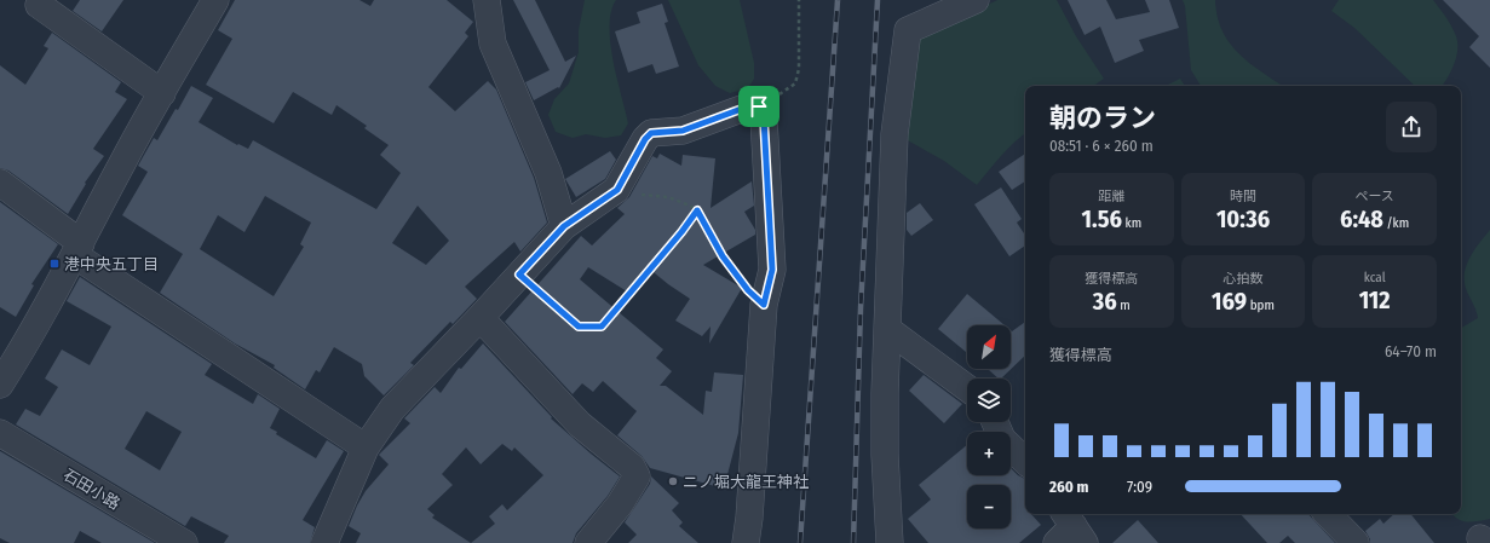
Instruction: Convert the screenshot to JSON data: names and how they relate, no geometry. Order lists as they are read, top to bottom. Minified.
{"streets":{"street":["石田小路"]},"places":{"transit":["港中央五丁目"],"other":["ニノ堀大龍王神社"]},"north":"top right","page":{"heading":["朝のラン","08:51 · 6 × 260 m"],"stats":[["距離","1.56 km"],["時間","10:36"],["ペース","6:48 /km"],["獲得標高","36 m"],["心拍数","169 bpm"],["kcal","112"]],"map_buttons":["+","−"],"chart":["獲得標高","64–70 m"],"list":[{"name":"260 m","note":"7:09"}]}}
